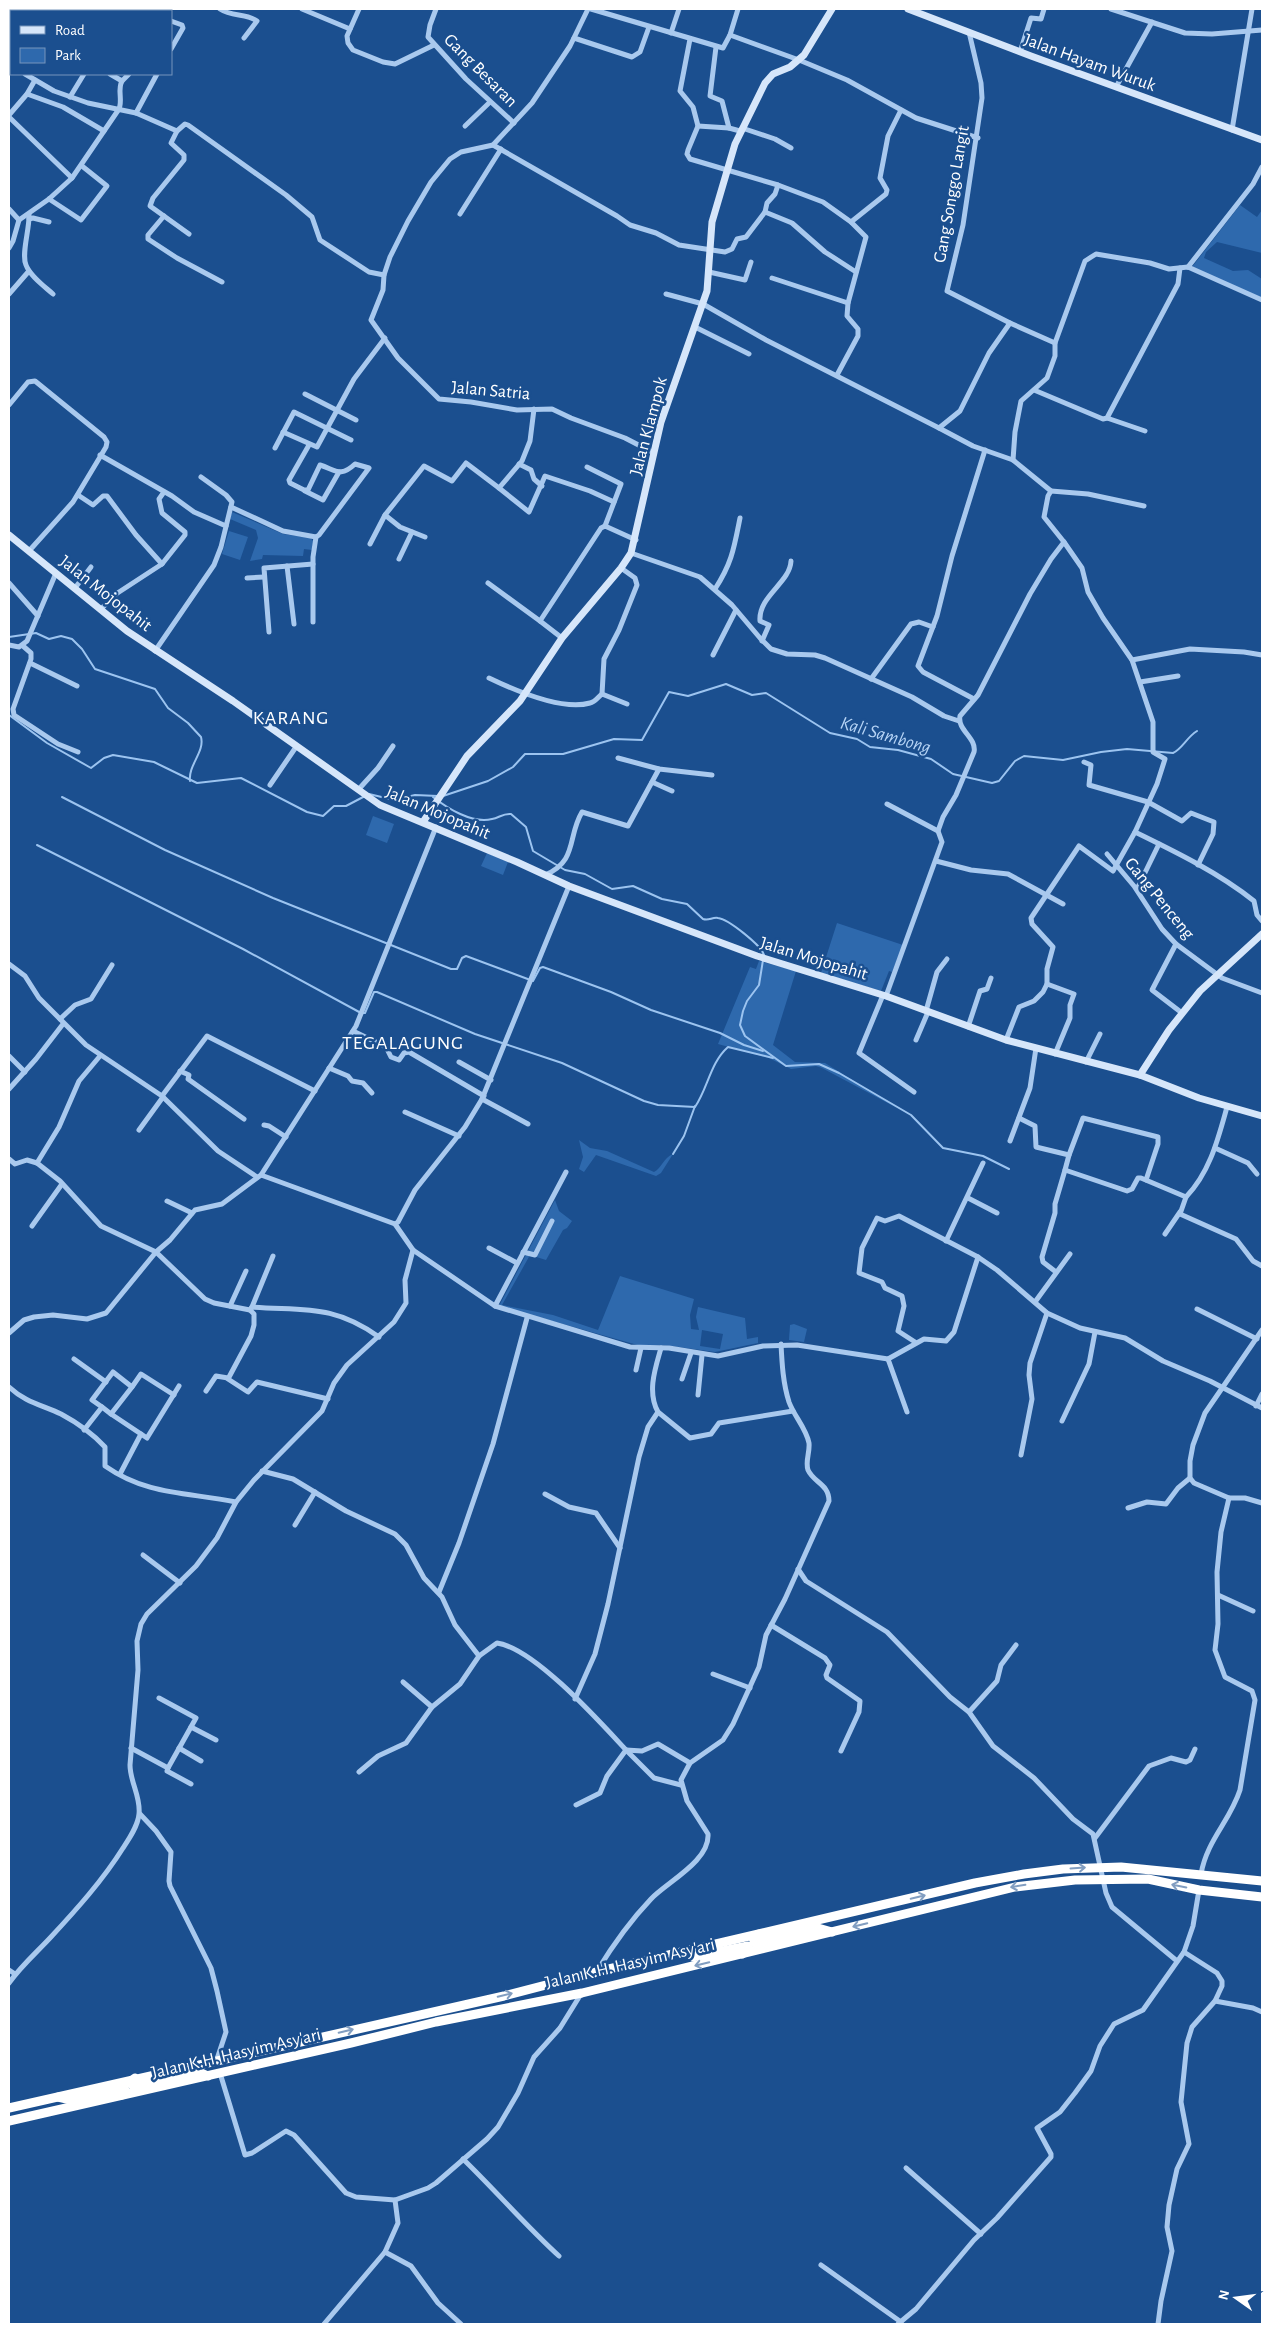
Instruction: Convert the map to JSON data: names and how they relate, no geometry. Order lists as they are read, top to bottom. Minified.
{"streets":{"highway":["Jalan K.H. Hasyim Asy'ari"],"street":["Jalan Hayam Wuruk","Gang Besaran","Gang Songgo Langit","Jalan Satria","Jalan Klampok","Jalan Mojopahit","Gang Penceng"]},"crossings":[["Jalan Hayam Wuruk","Gang Songgo Langit"],["Jalan Satria","Jalan Klampok"],["Jalan Klampok","Jalan Mojopahit"]],"districts":["KARANG","TEGALAGUNG"],"water":["Kali Sambong"],"legend":["Road","Park"],"north":"left"}
